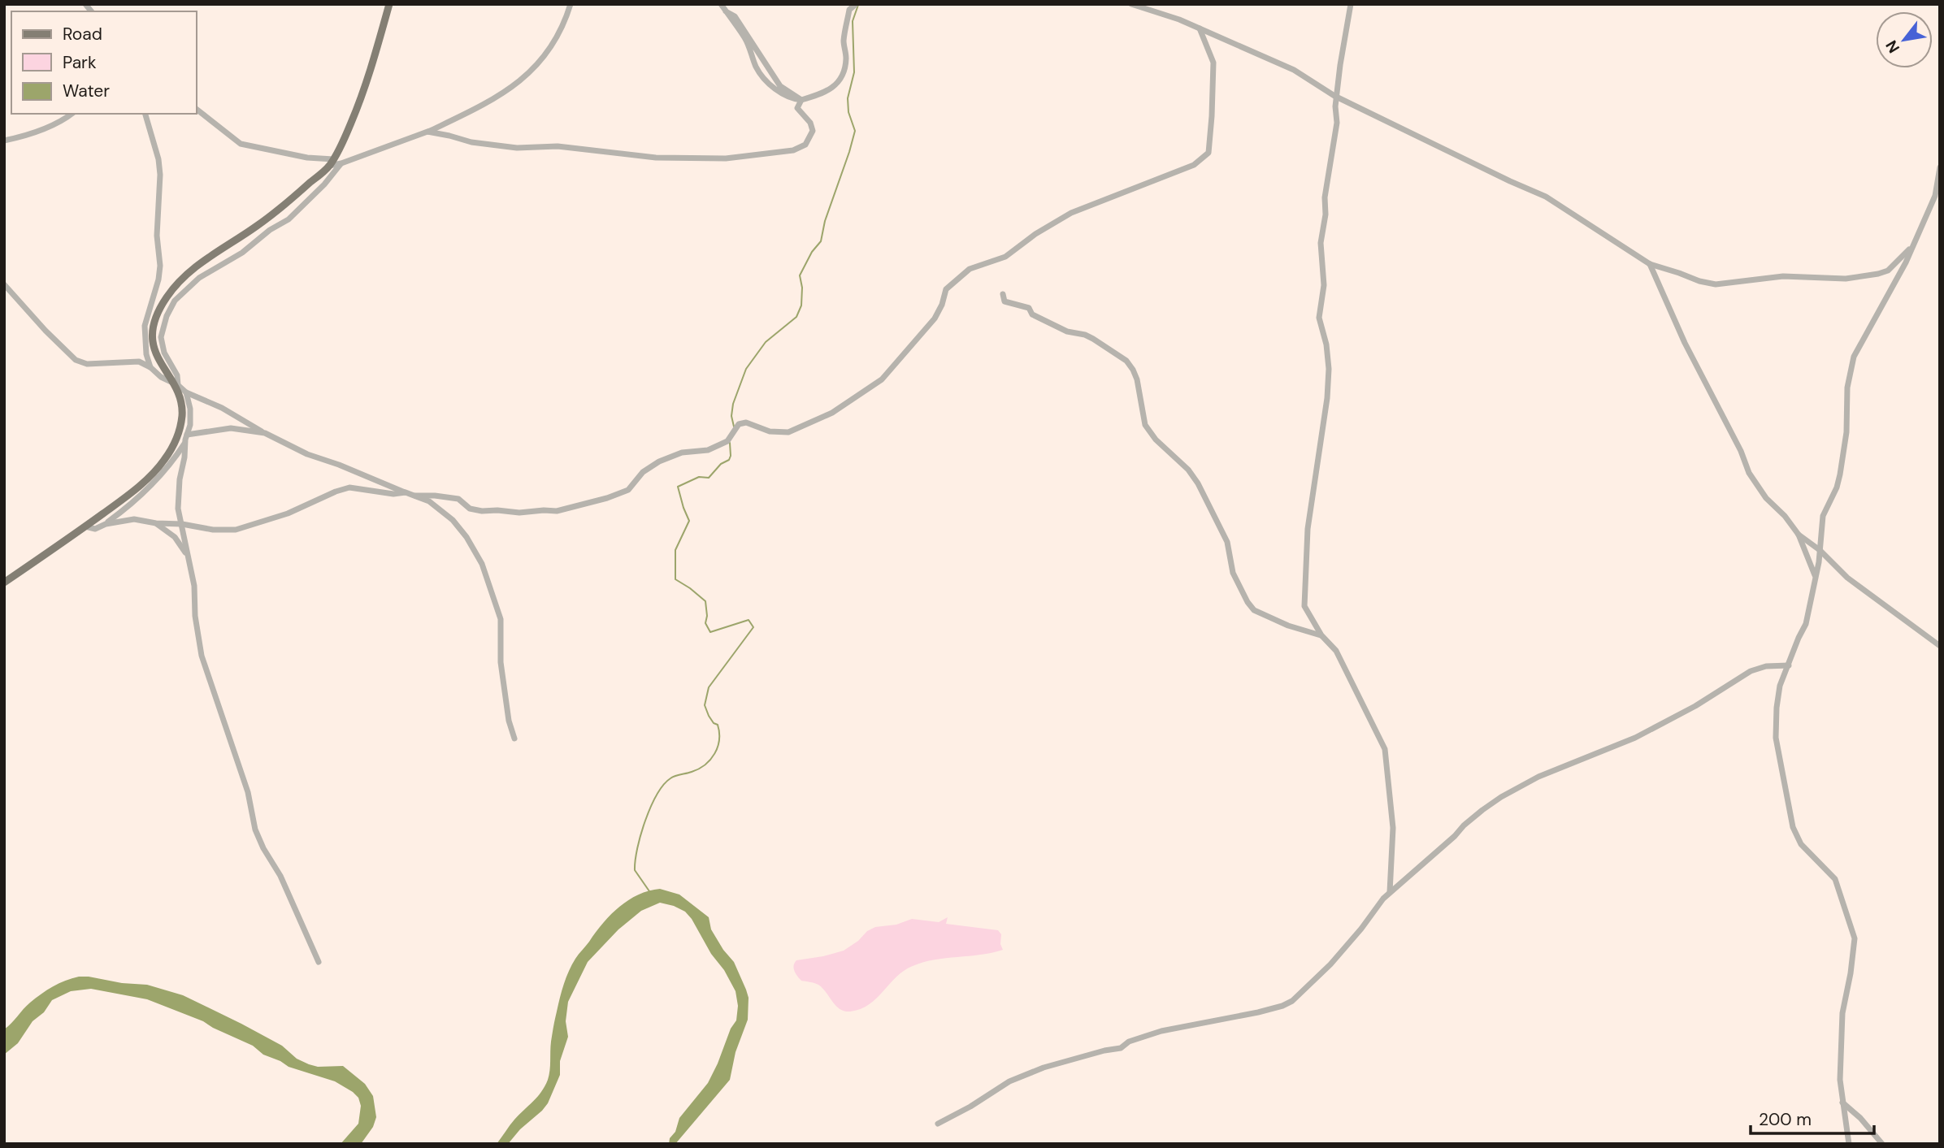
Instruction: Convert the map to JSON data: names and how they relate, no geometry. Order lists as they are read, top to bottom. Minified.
{"legend":["Road","Park","Water"],"scale_bar":"200 m","north":"bottom left"}
